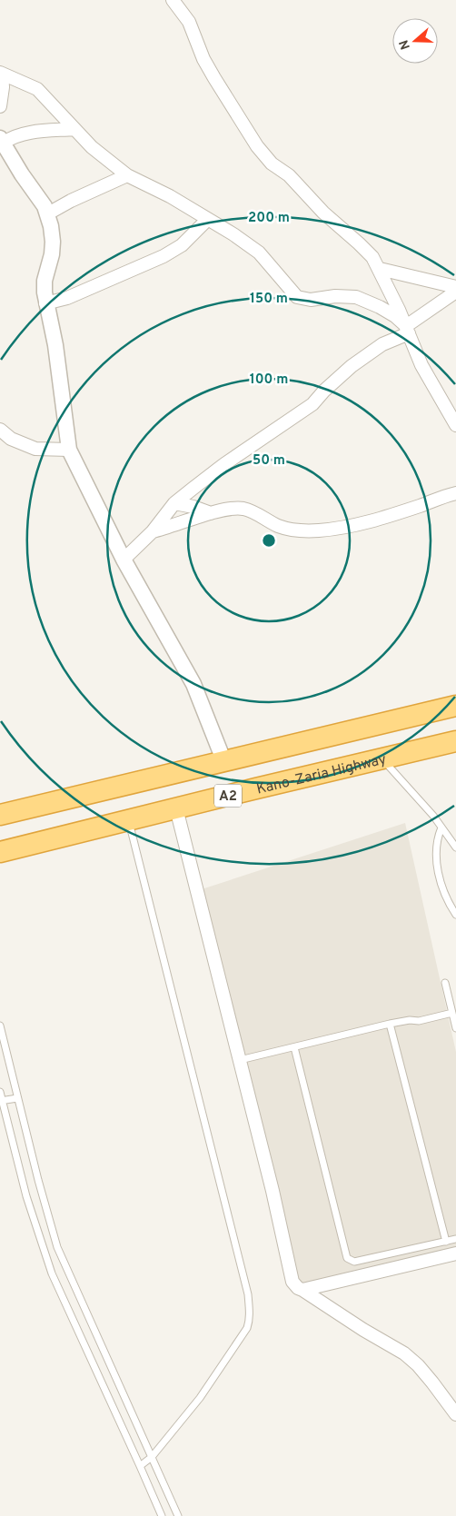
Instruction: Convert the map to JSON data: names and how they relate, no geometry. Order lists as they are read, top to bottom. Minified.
{"streets":{"highway":["Kano-Zaria Highway","A2"]},"north":"left","rings":["200 m","150 m","100 m","50 m"]}
